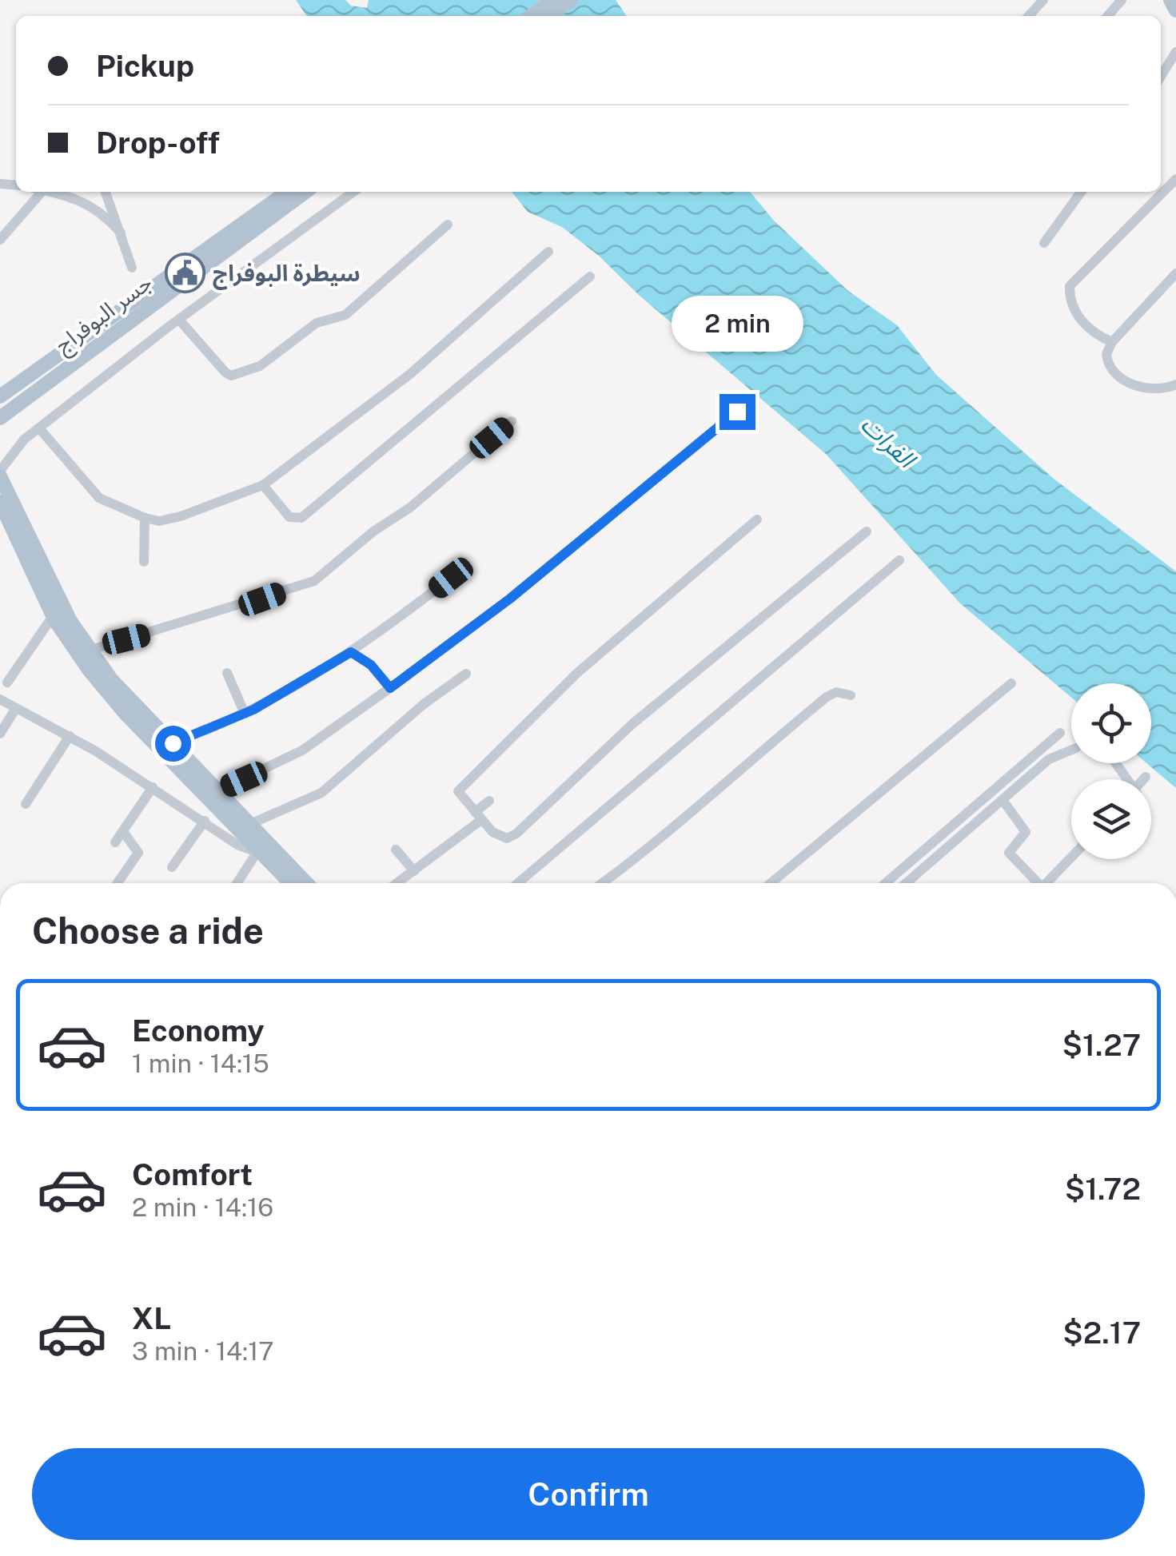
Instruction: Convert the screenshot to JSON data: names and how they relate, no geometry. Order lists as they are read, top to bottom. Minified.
{"streets":{"main road":["جسر البوفراج"]},"water":["الفرات"],"places":{"public building":["سيطرة البوفراج"]},"page":{"banner":["Pickup","Drop-off"],"bubble":"2 min","heading":"Choose a ride","list":[{"name":"Economy","note":"1 min · 14:15","value":"$1.27"},{"name":"Comfort","note":"2 min · 14:16","value":"$1.72"},{"name":"XL","note":"3 min · 14:17","value":"$2.17"}],"buttons":"Confirm"}}
